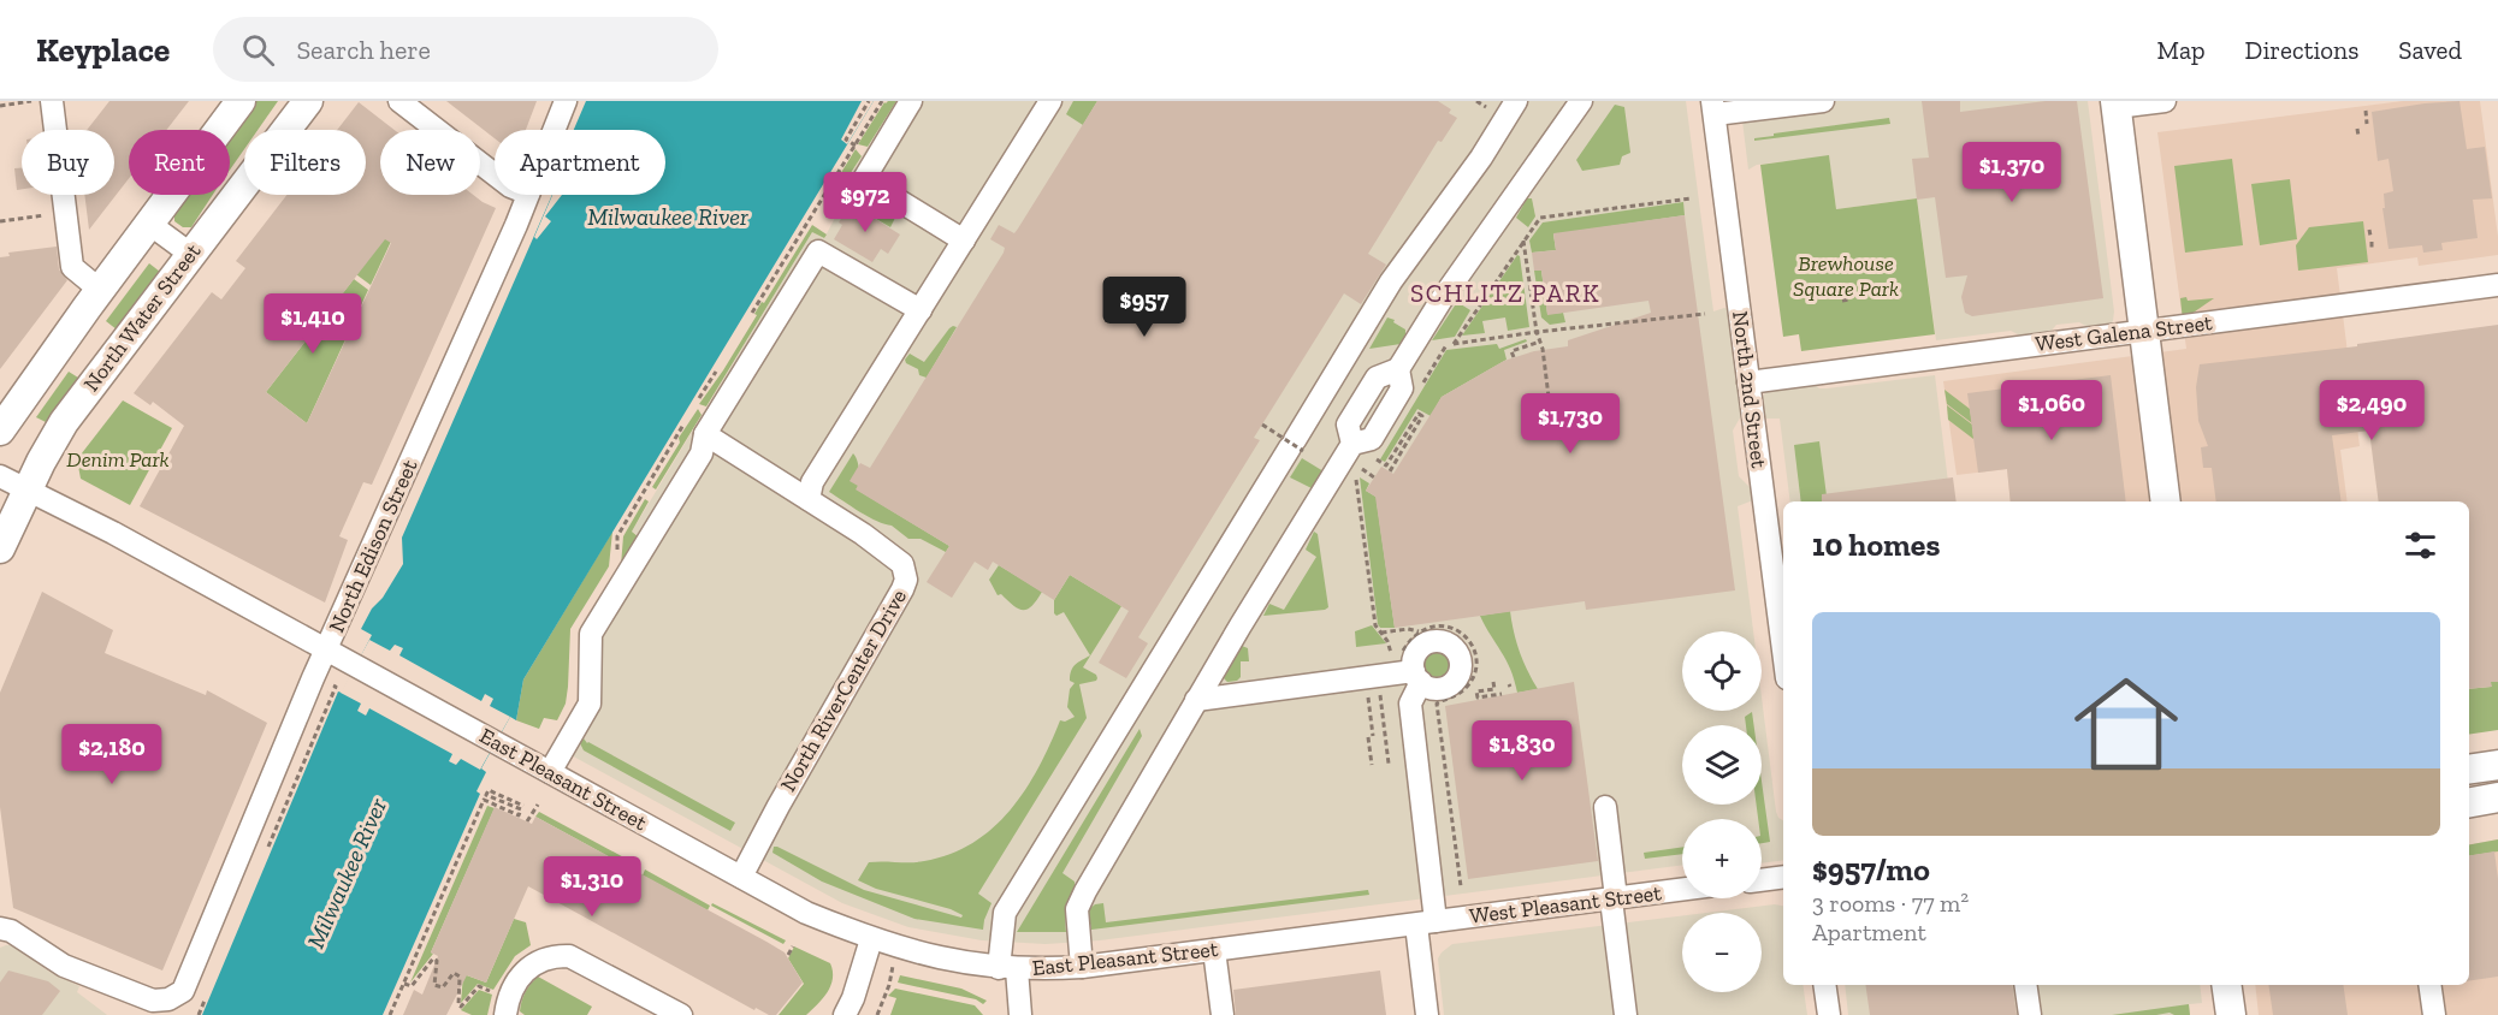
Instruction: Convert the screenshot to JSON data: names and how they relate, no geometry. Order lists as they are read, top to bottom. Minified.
{"streets":{"main road":["North Water Street"],"street":["West Galena Street","North 2nd Street","North Edison Street","North RiverCenter Drive","East Pleasant Street","West Pleasant Street"]},"crossings":[["North Water Street","East Pleasant Street"],["West Galena Street","North 2nd Street"],["North Edison Street","East Pleasant Street"],["North RiverCenter Drive","East Pleasant Street"],["East Pleasant Street","West Pleasant Street"]],"districts":["SCHLITZ PARK"],"water":["Milwaukee River"],"parks":["Brewhouse Square Park","Denim Park"],"page":{"header":"Keyplace","search":"Search here","nav":["Map","Directions","Saved"],"chip":["Buy","Rent","Filters","New","Apartment"],"price":["$1,370","$972","$957","$1,410","$1,060","$2,490","$1,730","$1,830","$2,180","$1,310"],"heading":"10 homes","list":[{"name":"$957/mo","note":"3 rooms · 77 m² · Apartment"}],"map_buttons":["+","−"]}}
